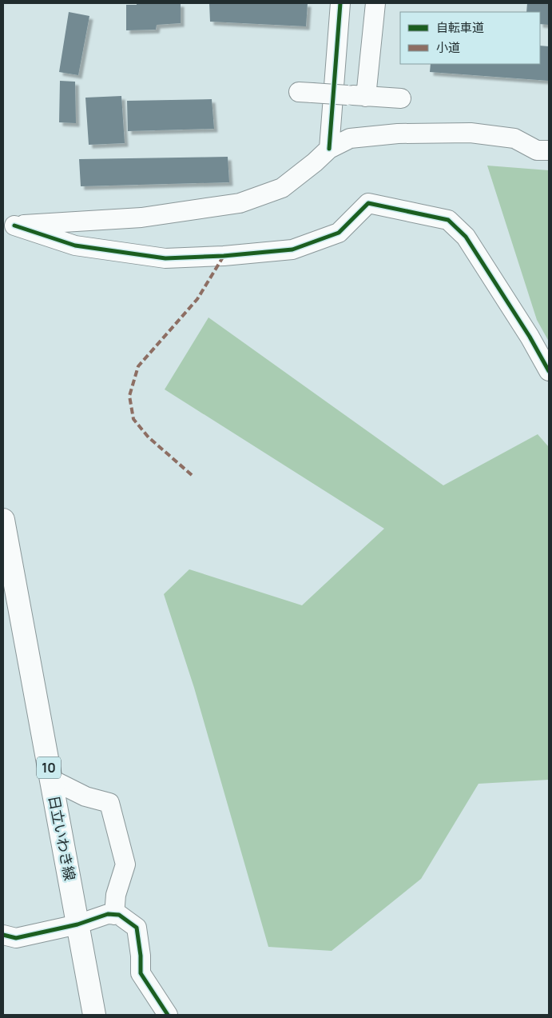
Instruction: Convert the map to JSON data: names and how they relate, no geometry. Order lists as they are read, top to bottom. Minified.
{"streets":{"main road":["10","日立いわき線"]},"legend":["自転車道","小道"]}
